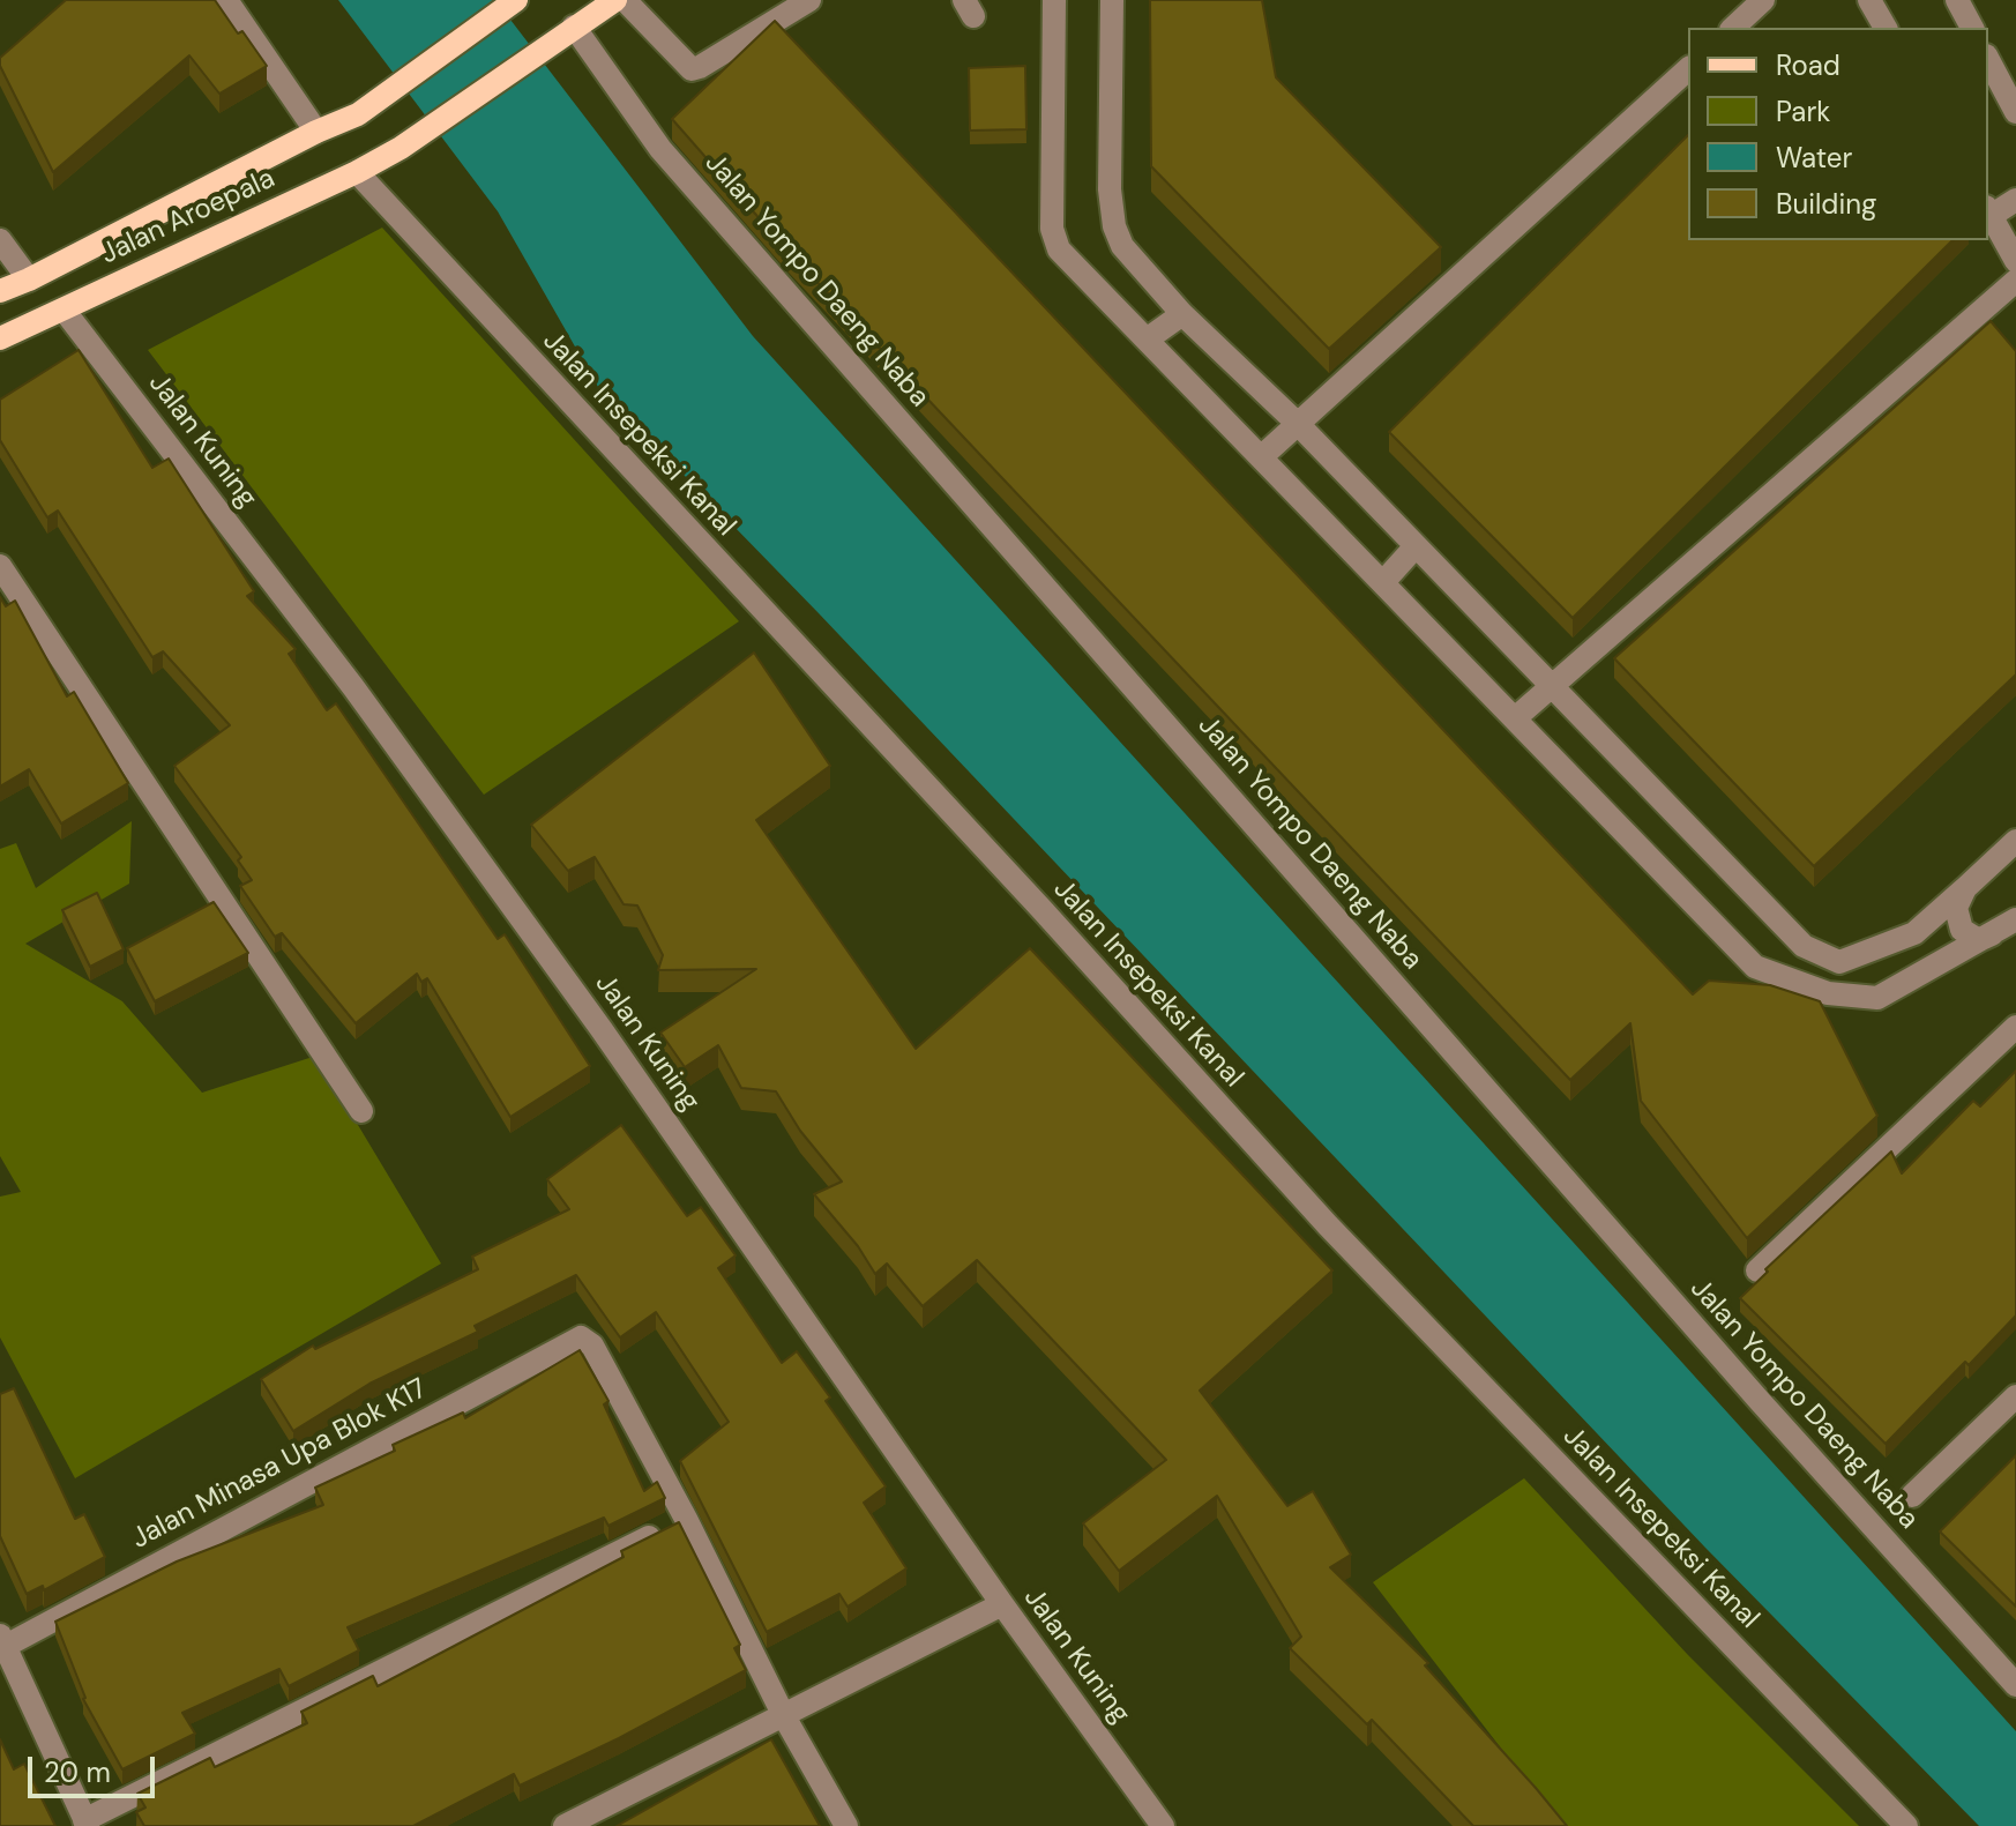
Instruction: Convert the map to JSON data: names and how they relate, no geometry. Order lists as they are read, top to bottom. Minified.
{"streets":{"main road":["Jalan Aroepala"],"street":["Jalan Yompo Daeng Naba","Jalan Insepeksi Kanal","Jalan Kuning","Jalan Minasa Upa Blok K17"]},"crossings":[["Jalan Aroepala","Jalan Yompo Daeng Naba"],["Jalan Aroepala","Jalan Insepeksi Kanal"],["Jalan Aroepala","Jalan Kuning"]],"legend":["Road","Park","Water","Building"],"scale_bar":"20 m"}
